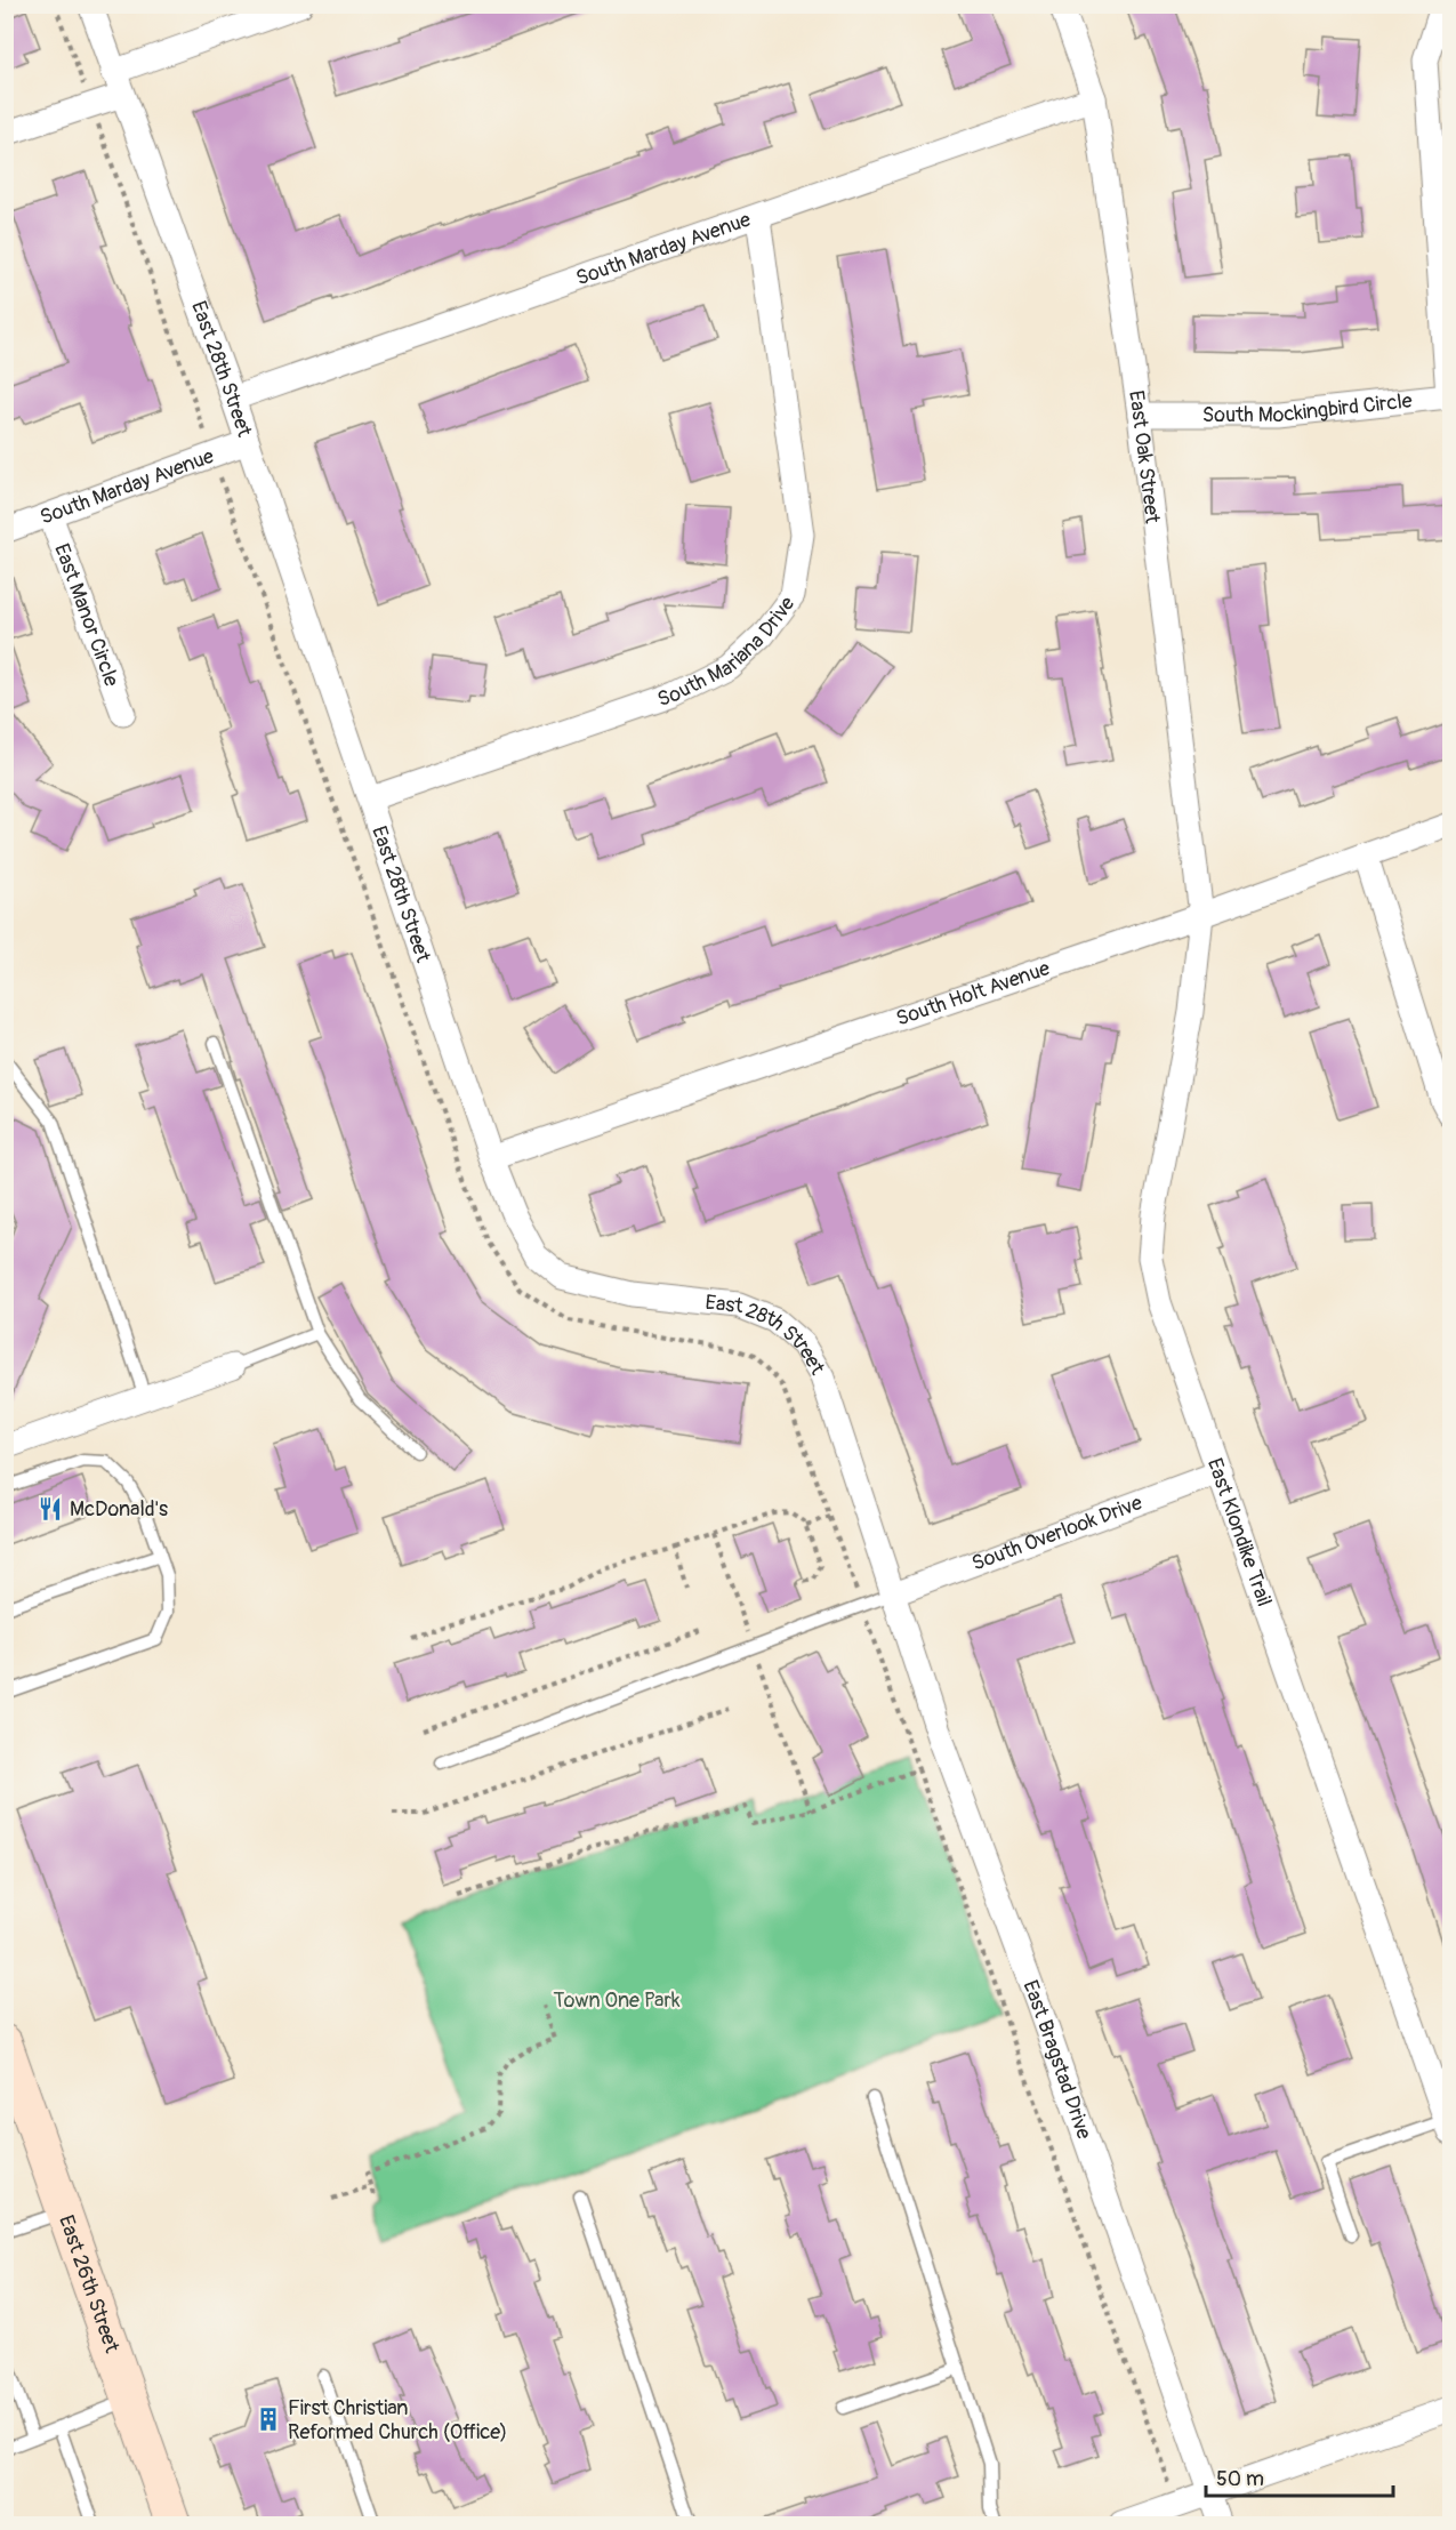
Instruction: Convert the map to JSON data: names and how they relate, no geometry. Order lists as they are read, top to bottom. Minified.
{"streets":{"main road":["East 26th Street"],"street":["South Marday Avenue","East 28th Street","South Mockingbird Circle","East Oak Street","East Manor Circle","South Mariana Drive","South Holt Avenue","East Klondike Trail","South Overlook Drive","East Bragstad Drive"]},"crossings":[["South Marday Avenue","East 28th Street"],["South Marday Avenue","East Oak Street"],["South Marday Avenue","East Manor Circle"],["South Marday Avenue","South Mariana Drive"],["East 28th Street","South Mariana Drive"],["East 28th Street","South Holt Avenue"],["East 28th Street","South Overlook Drive"],["East 28th Street","East Bragstad Drive"],["South Mockingbird Circle","East Oak Street"],["East Oak Street","South Holt Avenue"],["East Oak Street","East Klondike Trail"],["South Holt Avenue","East Klondike Trail"],["East Klondike Trail","South Overlook Drive"],["South Overlook Drive","East Bragstad Drive"]],"parks":["Town One Park"],"places":{"restaurant":["McDonald's"],"building":["First Christian Reformed Church (Office)"]},"scale_bar":"50 m"}
